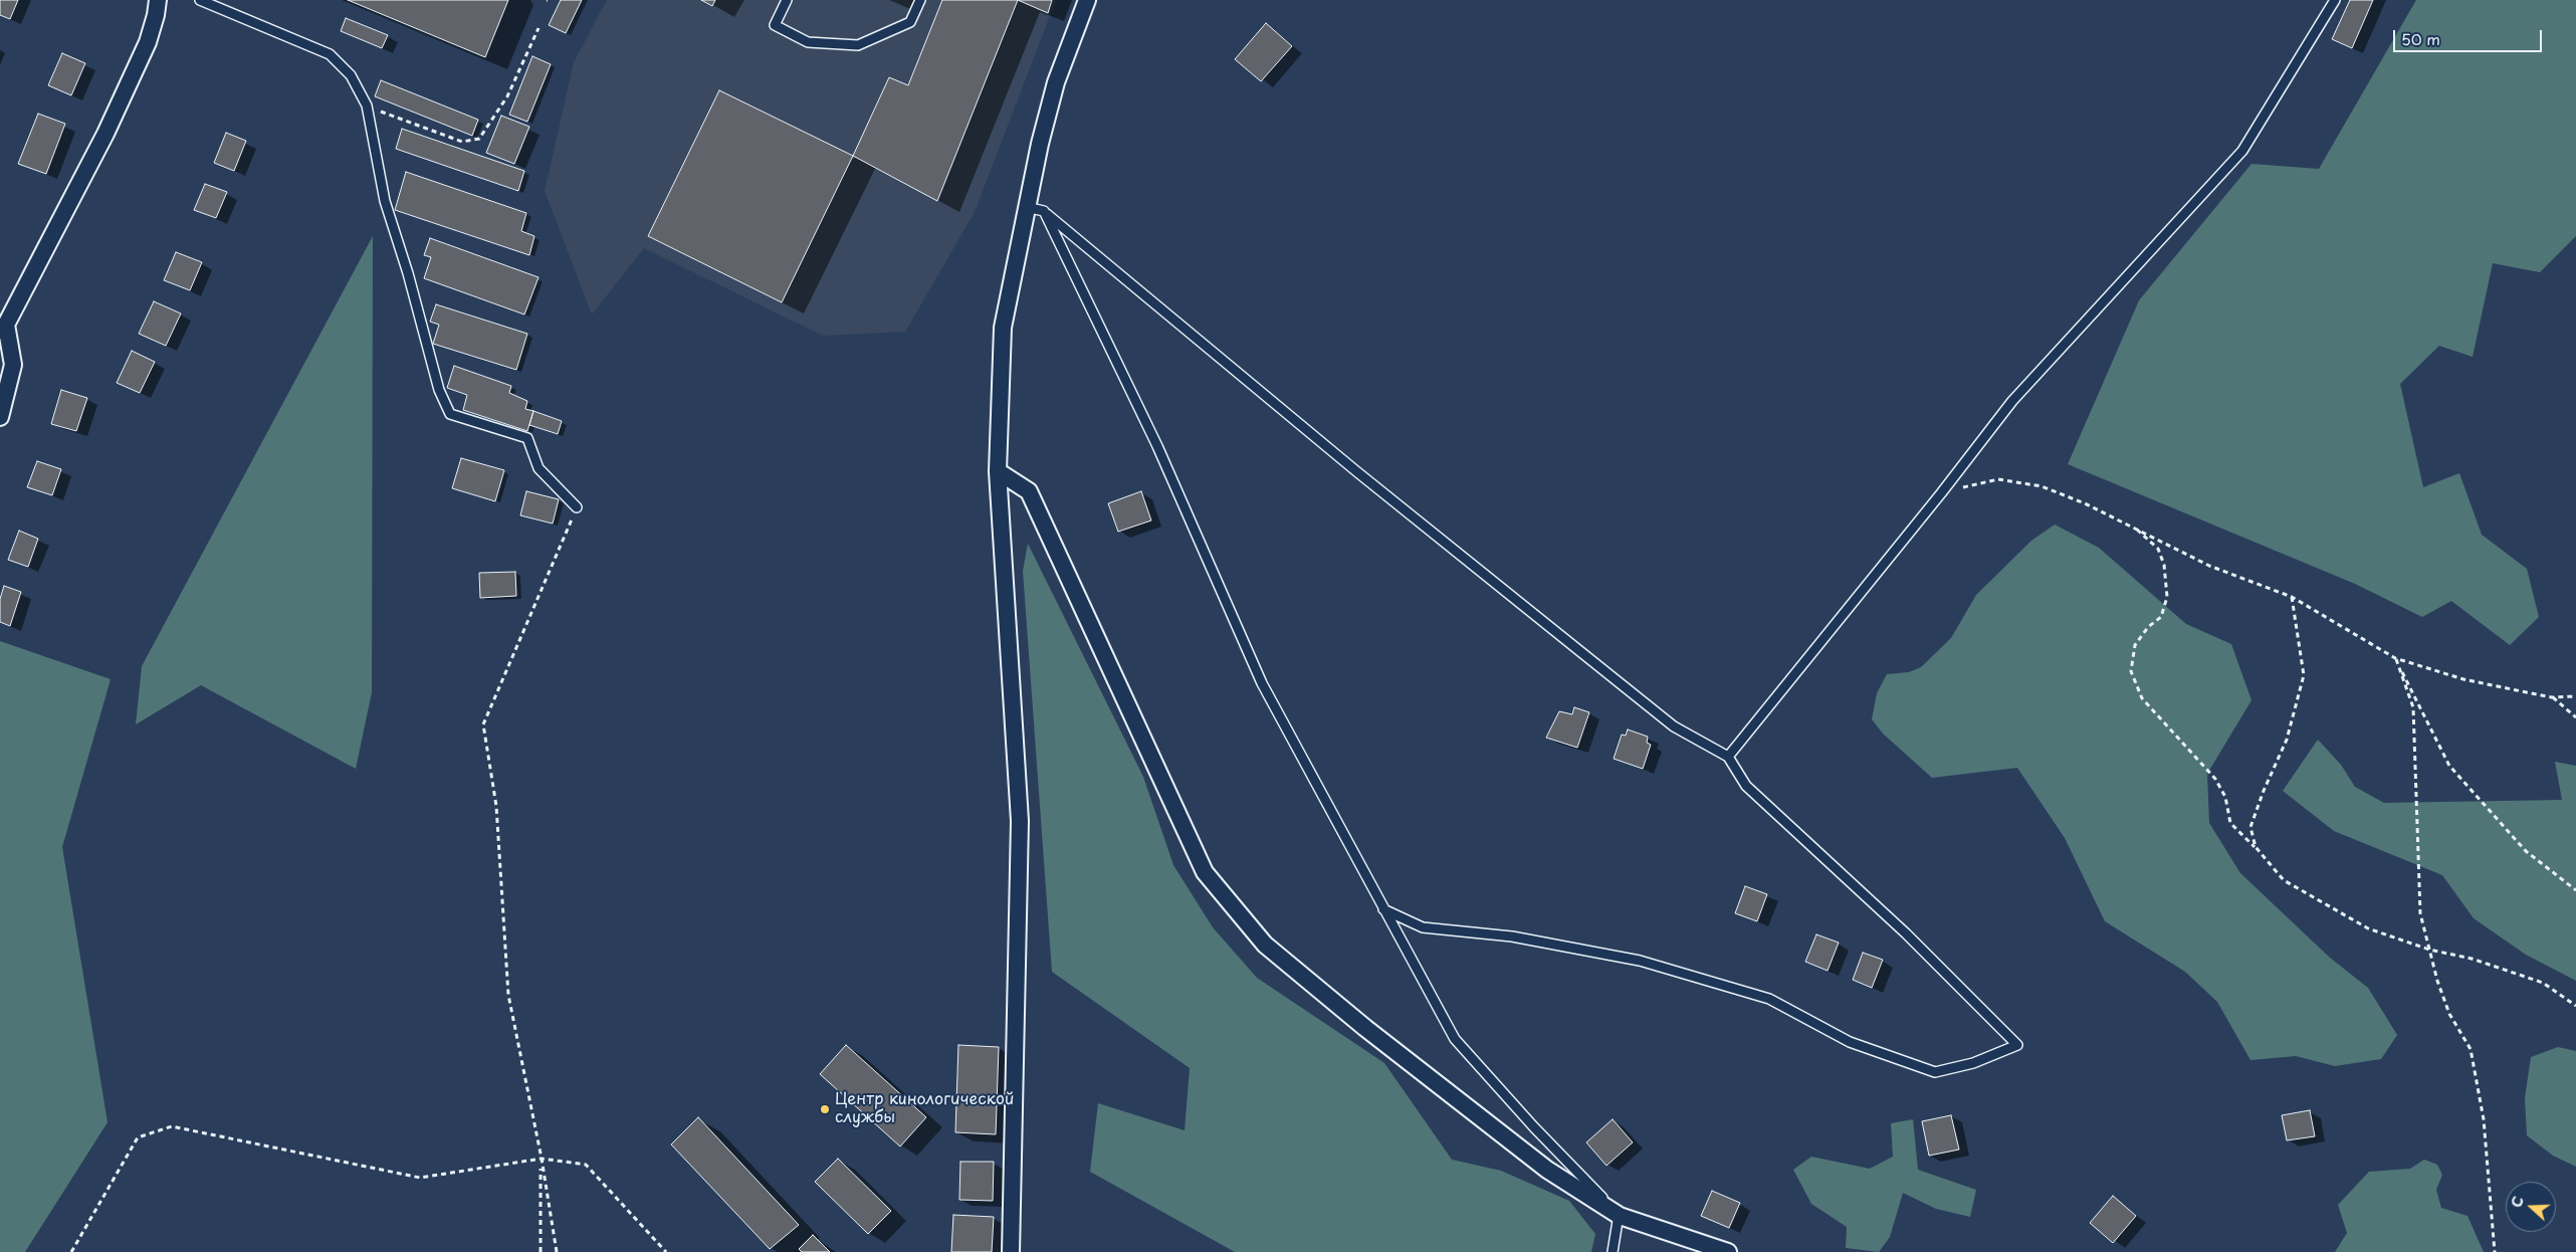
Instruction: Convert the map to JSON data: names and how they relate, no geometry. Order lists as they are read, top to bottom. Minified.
{"places":["Центр кинологической службы"],"scale_bar":"50 m","north":"left"}
